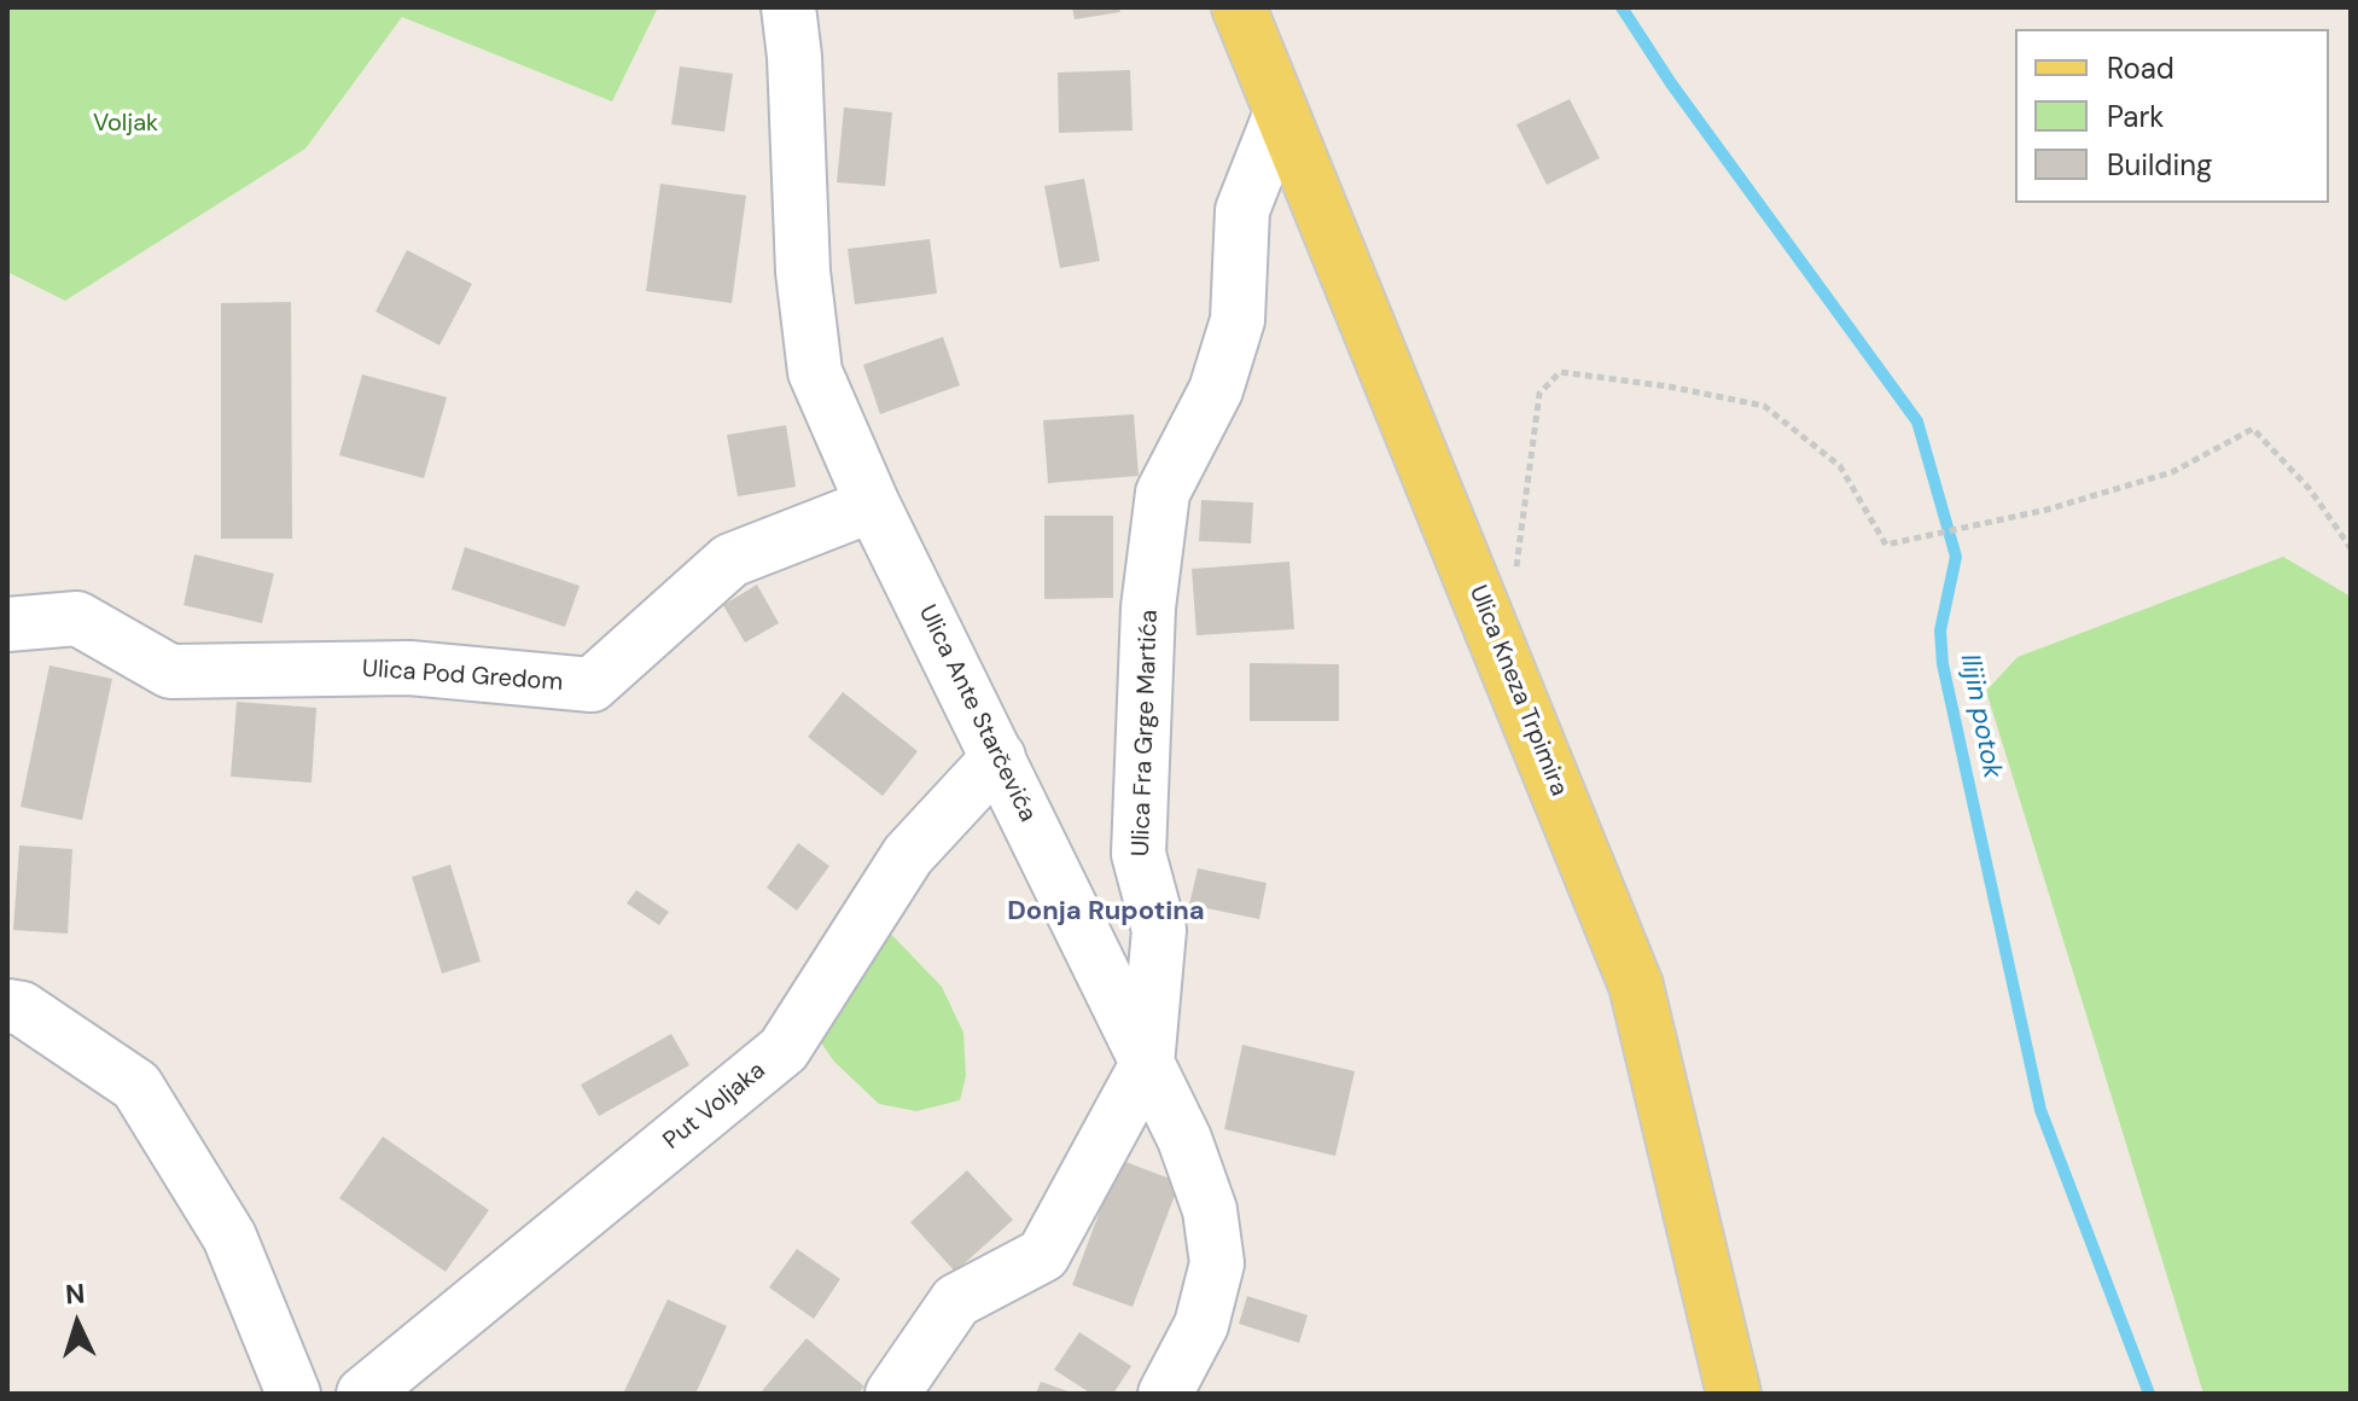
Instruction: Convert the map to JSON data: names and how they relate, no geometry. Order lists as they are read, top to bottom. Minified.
{"streets":{"main road":["Ulica Kneza Trpimira"],"street":["Ulica Pod Gredom","Ulica Ante Starčevića","Ulica Fra Grge Martića","Put Voljaka"]},"crossings":[["Ulica Pod Gredom","Ulica Ante Starčevića"],["Ulica Kneza Trpimira","Ulica Fra Grge Martića"],["Ulica Ante Starčevića","Ulica Fra Grge Martića"],["Ulica Ante Starčevića","Put Voljaka"]],"districts":["Donja Rupotina"],"water":["Ilijin potok"],"parks":["Voljak"],"legend":["Road","Park","Building"],"north":"top"}
